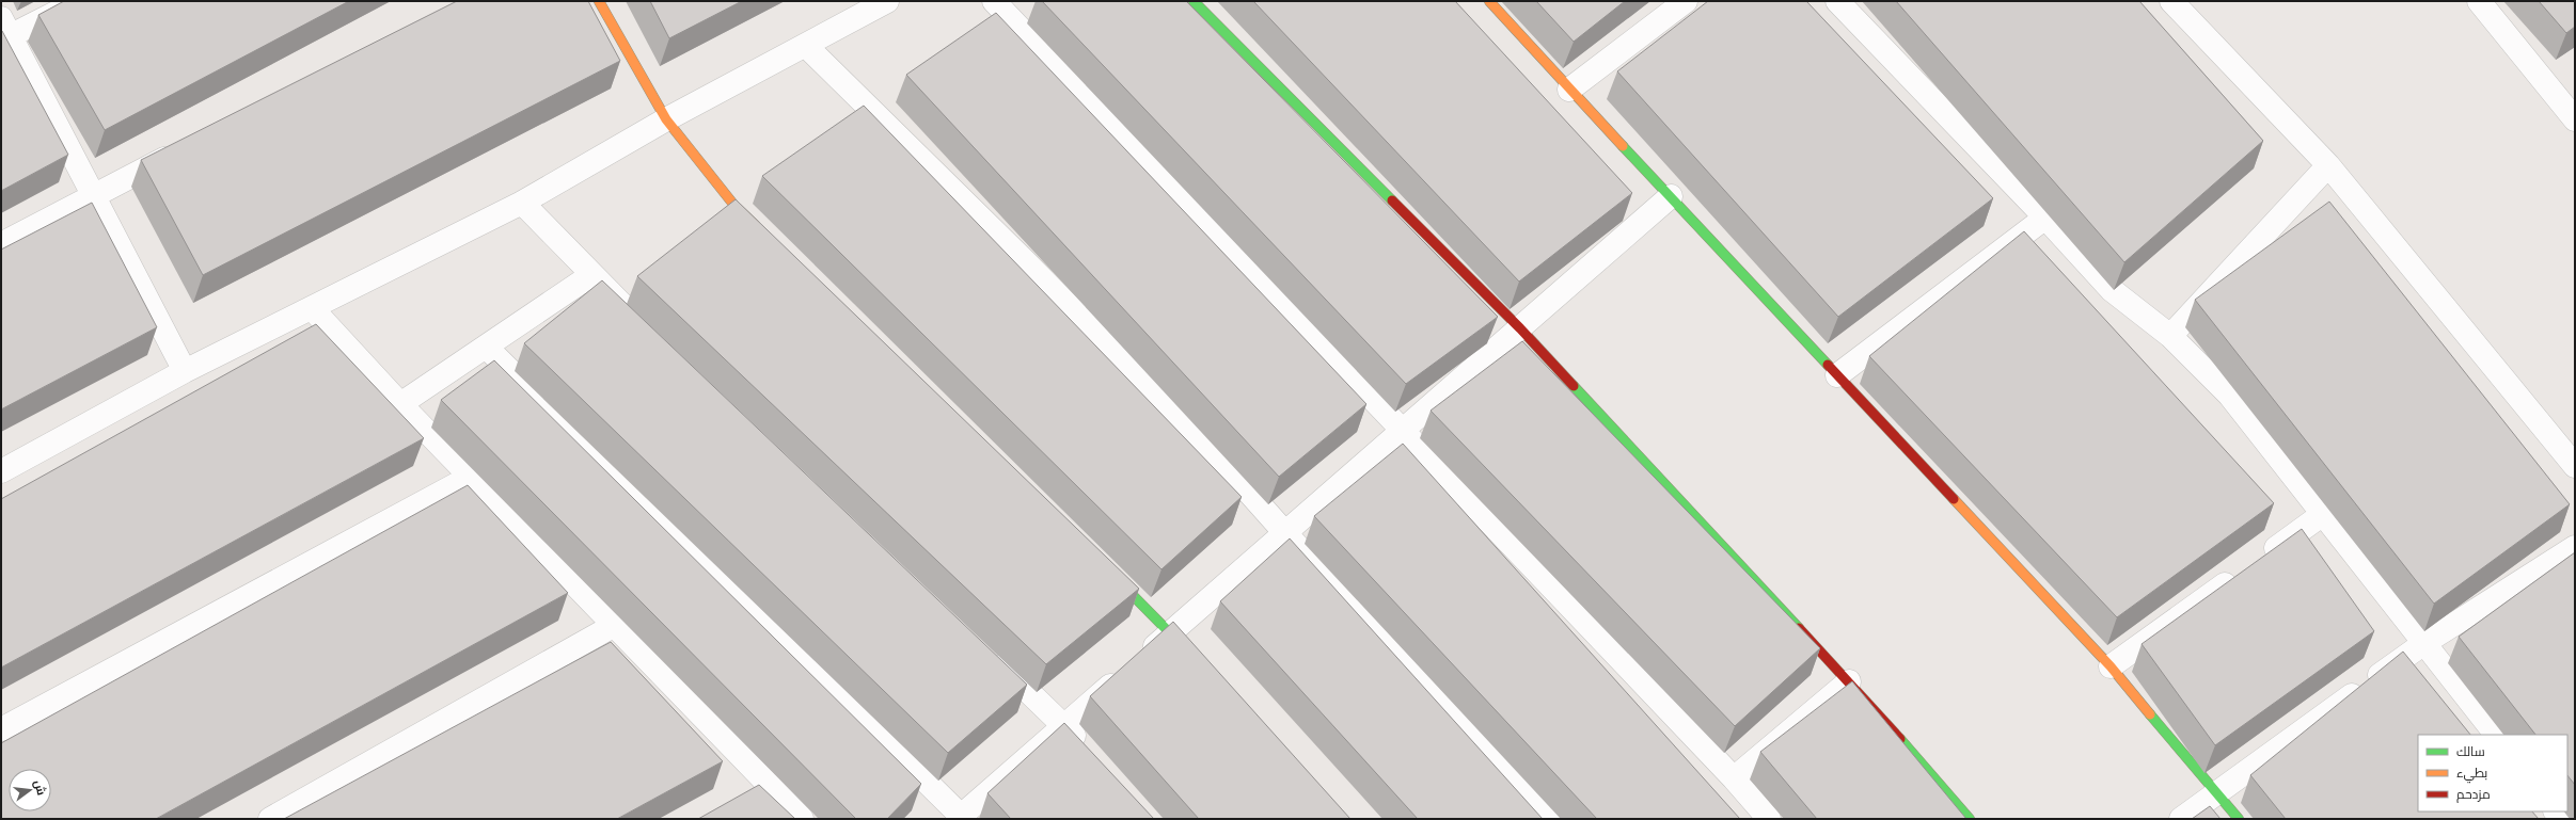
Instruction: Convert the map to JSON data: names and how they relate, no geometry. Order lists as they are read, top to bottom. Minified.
{"legend":["سالك","بطيء","مزدحم"],"north":"right"}
